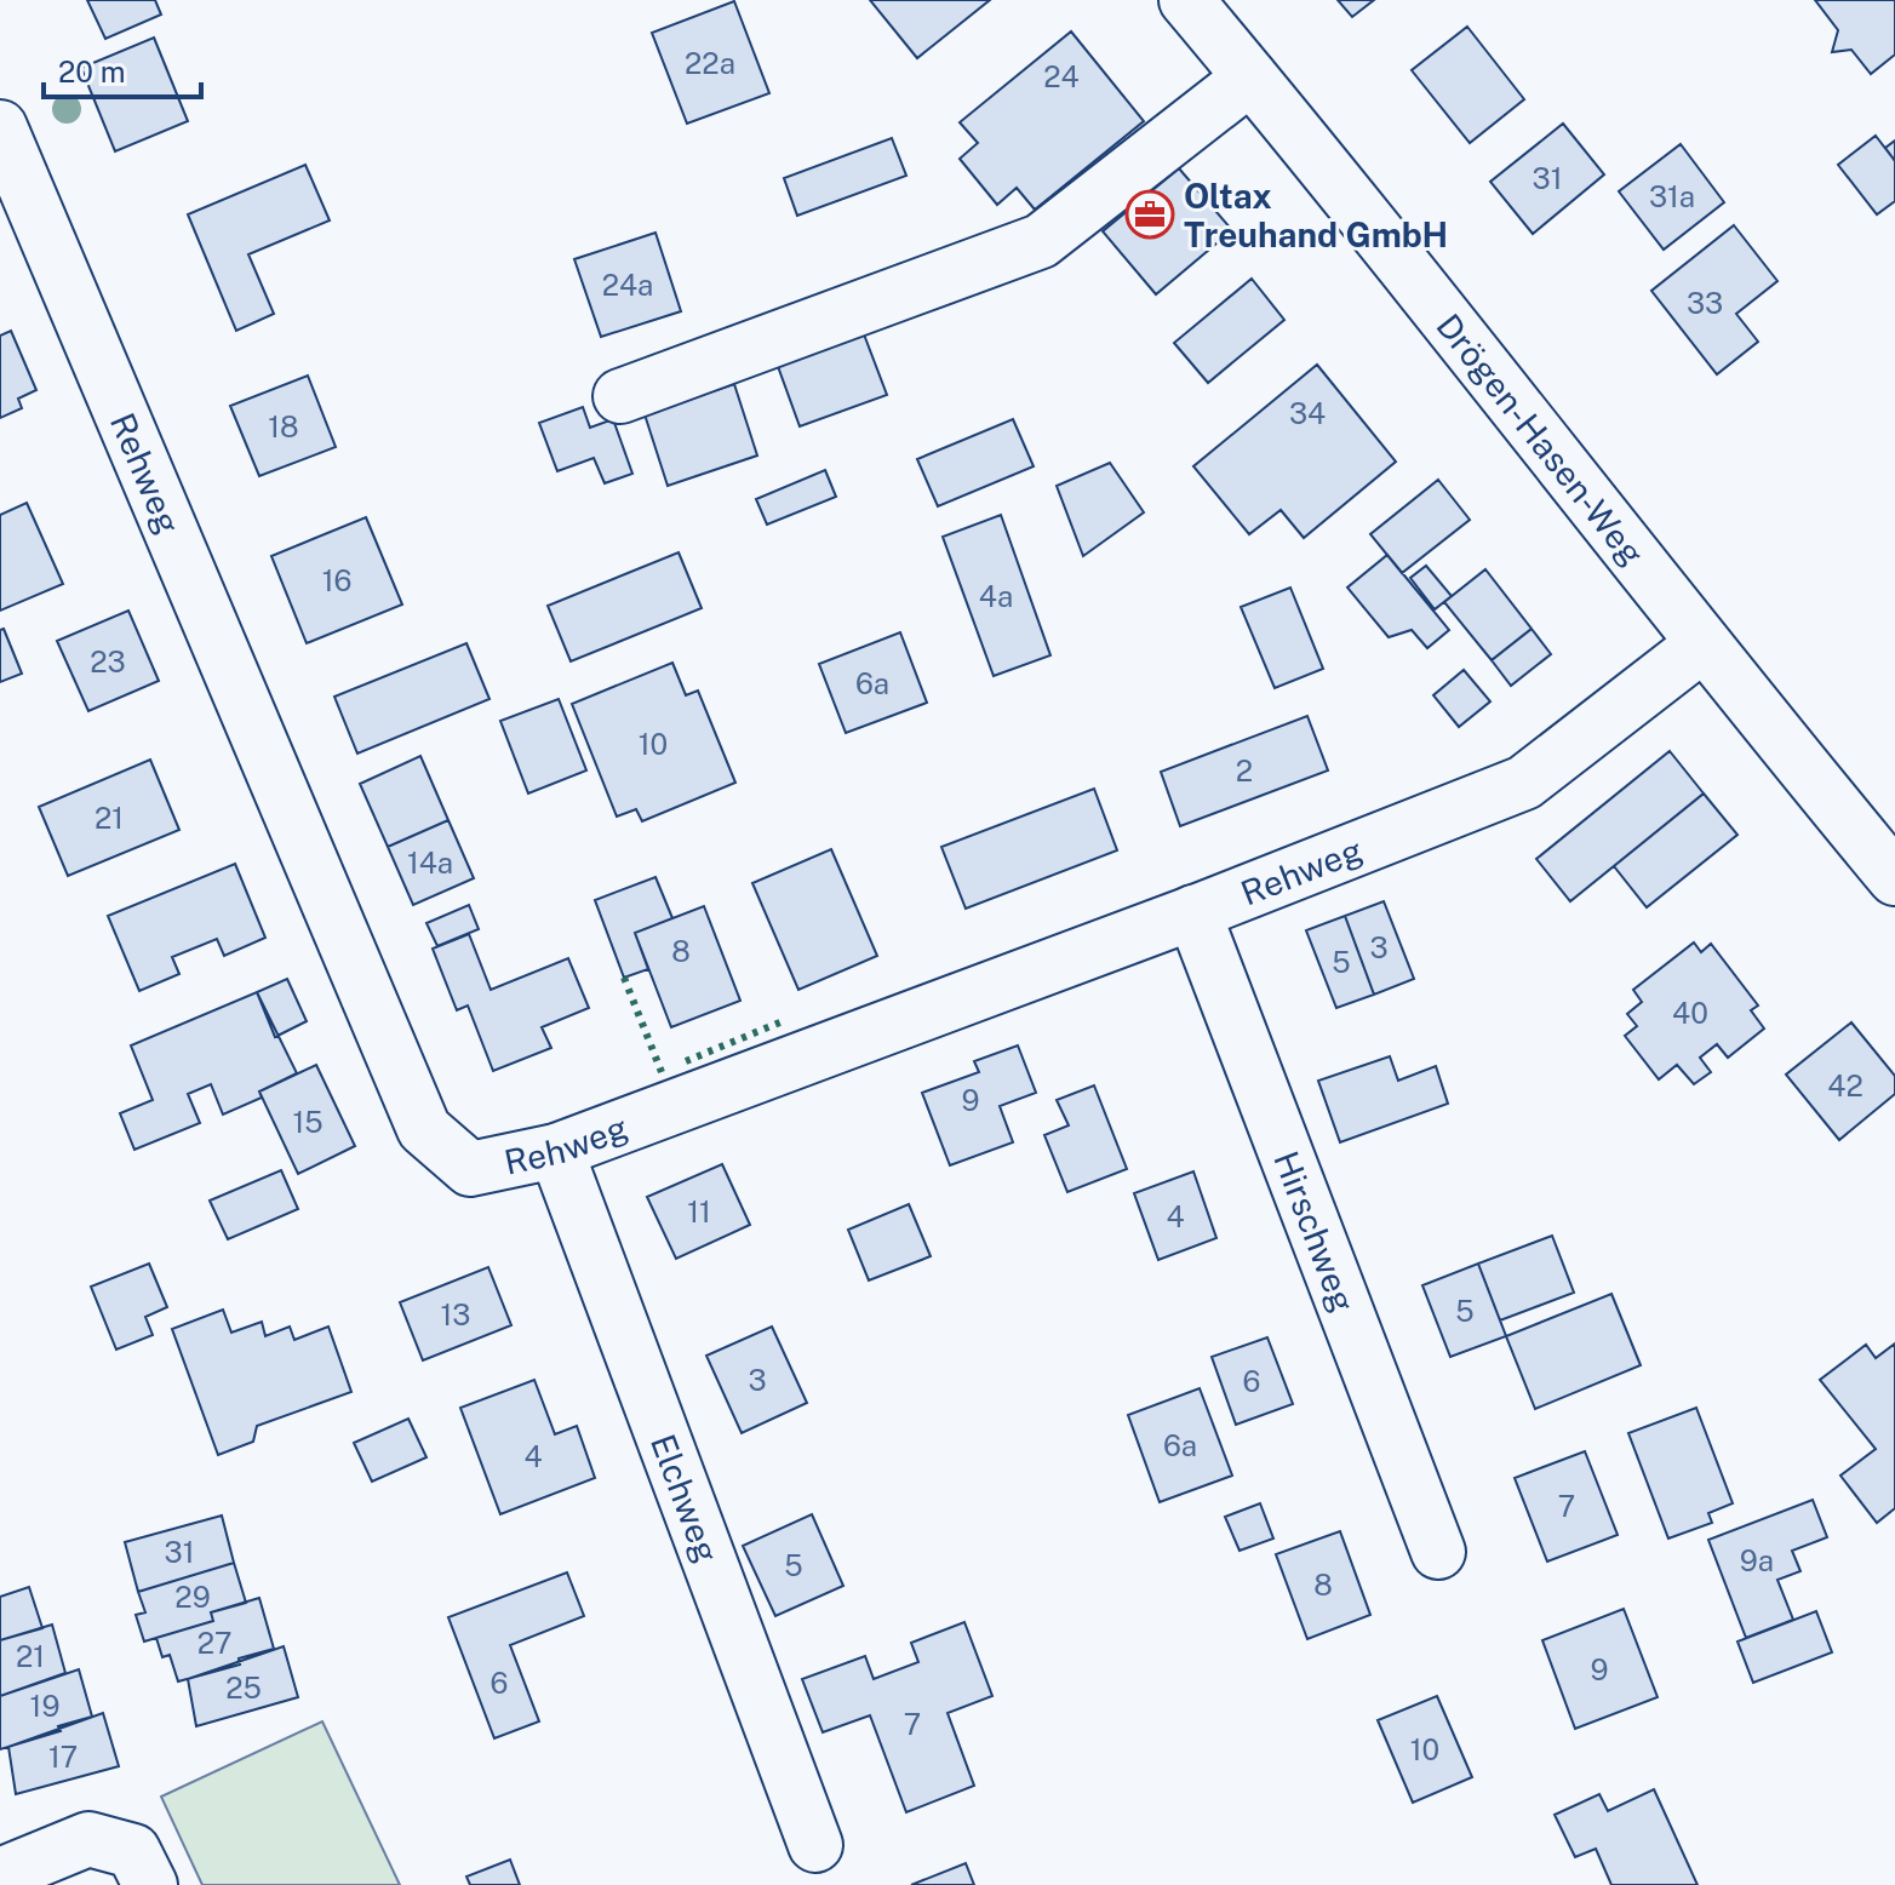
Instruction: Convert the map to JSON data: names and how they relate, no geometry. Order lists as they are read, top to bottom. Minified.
{"streets":{"street":["Drögen-Hasen-Weg","Rehweg","Hirschweg","Elchweg"]},"crossings":[["Drögen-Hasen-Weg","Rehweg"],["Rehweg","Hirschweg"],["Rehweg","Elchweg"]],"places":{"office":["Oltax Treuhand GmbH"]},"house_numbers":["22a","24","31","31a","24a","33","34","18","16","4a","23","6a","10","2","21","14a","3","8","5","40","42","9","15","11","4","5","13","3","6","6a","4","7","31","9a","5","8","29","27","21","9","6","25","19","7","10","17"],"scale_bar":"20 m"}
